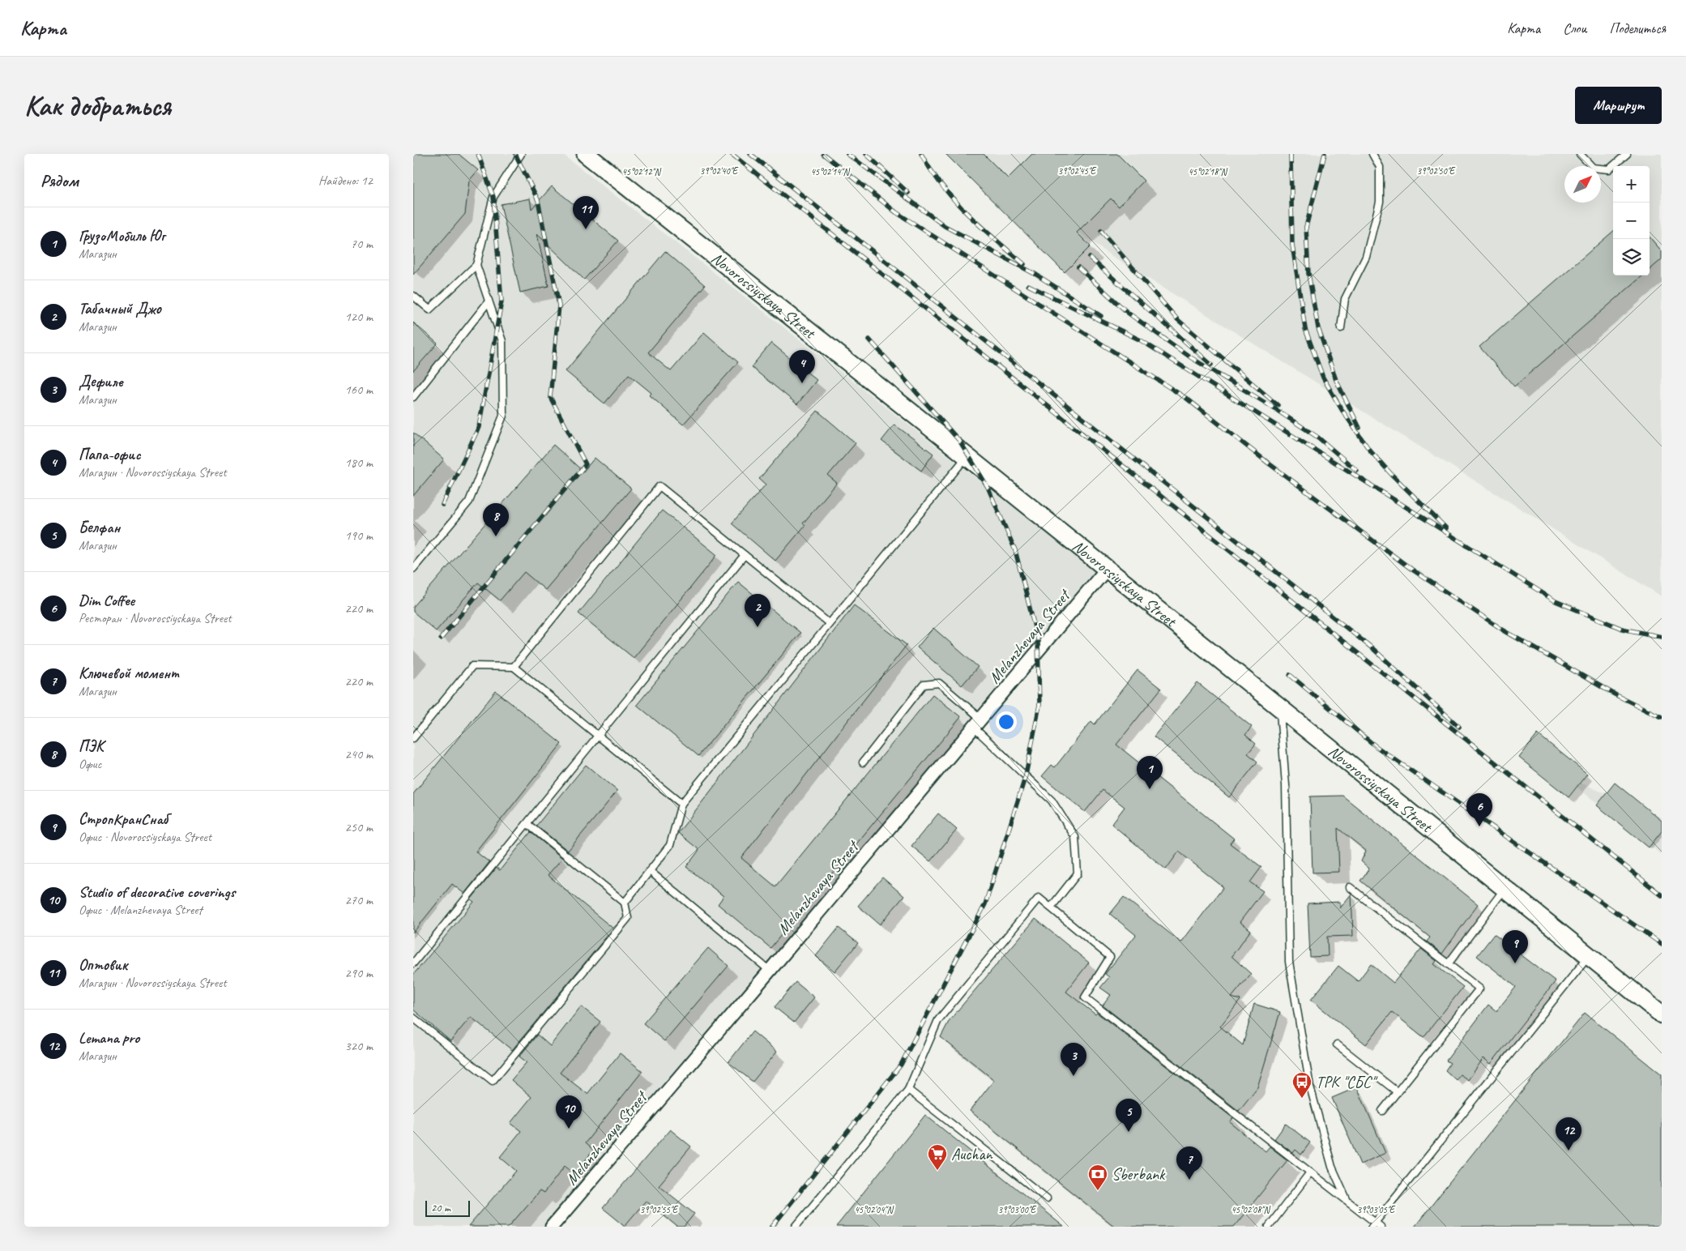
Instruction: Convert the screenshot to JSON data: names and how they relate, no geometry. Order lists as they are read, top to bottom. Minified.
{"streets":{"main road":["Novorossiyskaya Street"],"street":["Melanzhevaya Street"]},"crossings":[["Novorossiyskaya Street","Melanzhevaya Street"]],"places":{"bus stop":["ТРК \"СБС\""],"supermarket":["Auchan"],"bank":["Sberbank"]},"scale_bar":"20 m","north":"top right","page":{"header":"Карта","nav":["Карта","Слои","Поделиться"],"buttons":"Маршрут","title":"Как добраться","heading":["Рядом","Найдено: 12"],"map_buttons":["+","−"],"pins":["11","4","8","2","1","6","9","3","10","5","12","7"],"list":[{"mark":"1","name":"ГрузоМобиль Юг","note":"Магазин","value":"70 m"},{"mark":"2","name":"Табачный Джо","note":"Магазин","value":"120 m"},{"mark":"3","name":"Дефиле","note":"Магазин","value":"160 m"},{"mark":"4","name":"Папа-офис","note":"Магазин · Novorossiyskaya Street","value":"180 m"},{"mark":"5","name":"Белфан","note":"Магазин","value":"190 m"},{"mark":"6","name":"Dim Coffee","note":"Ресторан · Novorossiyskaya Street","value":"220 m"},{"mark":"7","name":"Ключевой момент","note":"Магазин","value":"220 m"},{"mark":"8","name":"ПЭК","note":"Офис","value":"240 m"},{"mark":"9","name":"СтропКранСнаб","note":"Офис · Novorossiyskaya Street","value":"250 m"},{"mark":"10","name":"Studio of decorative coverings","note":"Офис · Melanzhevaya Street","value":"270 m"},{"mark":"11","name":"Оптовик","note":"Магазин · Novorossiyskaya Street","value":"290 m"},{"mark":"12","name":"Lemana pro","note":"Магазин","value":"320 m"}],"scale":"20 m"},"coordinates":["39°02'40\"E","39°02'45\"E","39°02'50\"E","45°02'12\"N","45°02'14\"N","45°02'18\"N","45°02'04\"N","45°02'08\"N","39°02'55\"E","39°03'00\"E","39°03'05\"E"]}
